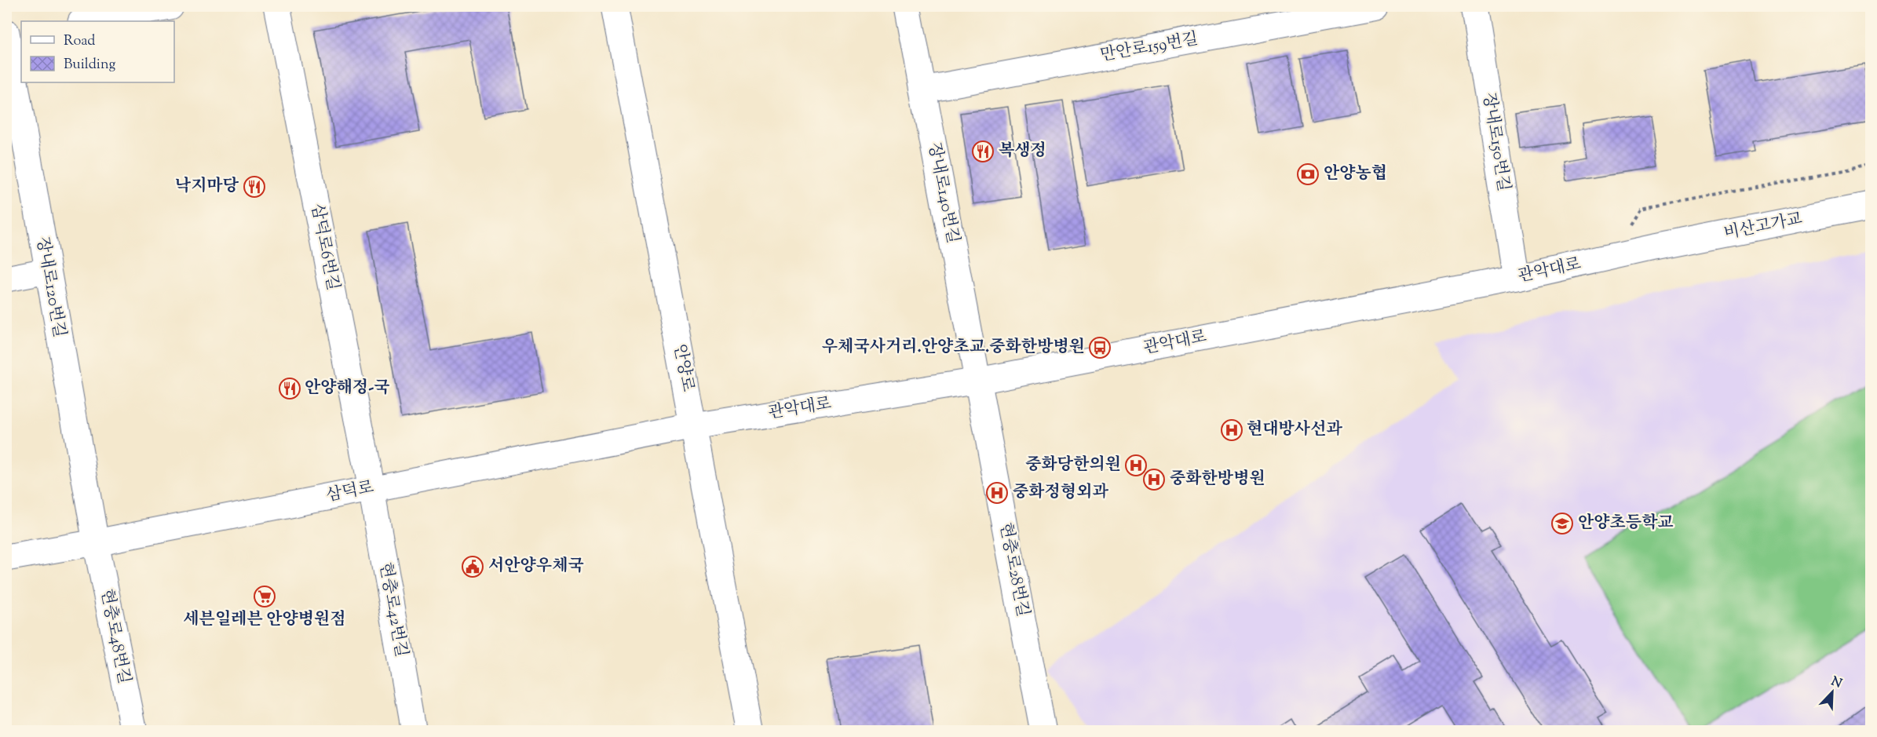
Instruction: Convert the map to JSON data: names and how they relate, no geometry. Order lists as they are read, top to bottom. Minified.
{"streets":{"street":["만안로159번길","장내로150번길","장내로140번길","비산고가교","삼덕로6번길","관악대로","장내로120번길","안양로","삼덕로","현충로28번길","현충로42번길","현충로48번길"]},"crossings":[["만안로159번길","장내로140번길"],["장내로150번길","관악대로"],["장내로140번길","관악대로"],["장내로140번길","현충로28번길"],["비산고가교","관악대로"],["삼덕로6번길","삼덕로"],["삼덕로6번길","현충로42번길"],["관악대로","안양로"],["관악대로","삼덕로"],["관악대로","현충로28번길"],["장내로120번길","삼덕로"],["장내로120번길","현충로48번길"],["안양로","삼덕로"],["삼덕로","현충로42번길"],["삼덕로","현충로48번길"]],"places":{"restaurant":["복생정","낙지마당","안양해정-국"],"bank":["안양농협"],"bus stop":["우체국사거리.안양초교.중화한방병원"],"hospital":["현대방사선과","중화당한의원","중화한방병원","중화정형외과"],"school or university":["안양초등학교"],"public building":["서안양우체국"],"supermarket":["세븐일레븐 안양병원점"]},"legend":["Road","Building"],"north":"top right"}
